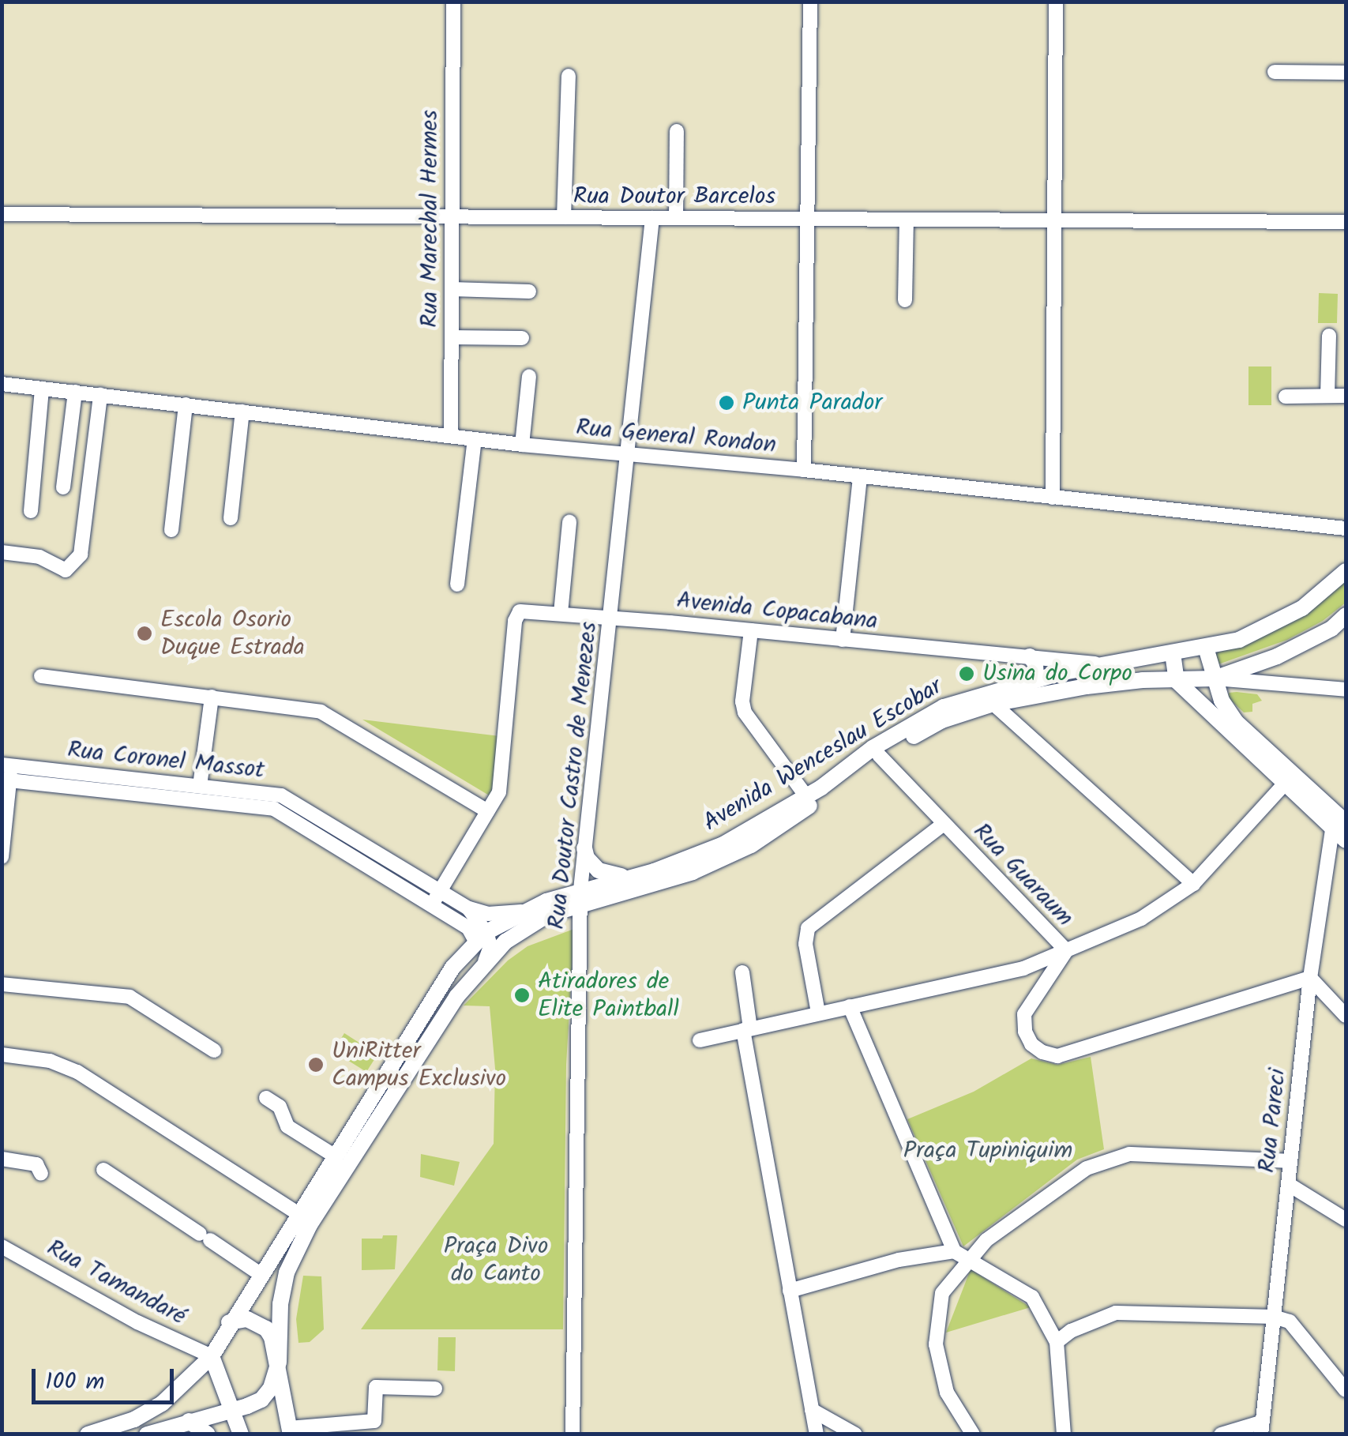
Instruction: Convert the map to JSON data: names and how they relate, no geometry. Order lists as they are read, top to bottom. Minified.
{"streets":{"main road":["Avenida Wenceslau Escobar"],"street":["Rua Doutor Barcelos","Rua Marechal Hermes","Rua General Rondon","Avenida Copacabana","Rua Coronel Massot","Rua Doutor Castro de Menezes","Rua Guaraum","Rua Pareci","Rua Tamandaré"]},"crossings":[["Rua Doutor Barcelos","Rua Marechal Hermes"],["Rua Doutor Barcelos","Rua Doutor Castro de Menezes"],["Rua Marechal Hermes","Rua General Rondon"],["Rua General Rondon","Rua Doutor Castro de Menezes"],["Avenida Copacabana","Avenida Wenceslau Escobar"],["Avenida Copacabana","Rua Doutor Castro de Menezes"],["Avenida Wenceslau Escobar","Rua Coronel Massot"],["Avenida Wenceslau Escobar","Rua Doutor Castro de Menezes"],["Avenida Wenceslau Escobar","Rua Guaraum"],["Avenida Wenceslau Escobar","Rua Tamandaré"]],"parks":["Praça Tupiniquim","Praça Divo do Canto"],"places":["Punta Parador","Escola Osorio Duque Estrada","Usina do Corpo","Atiradores de Elite Paintball","UniRitter Campus Exclusivo"],"scale_bar":"100 m"}
